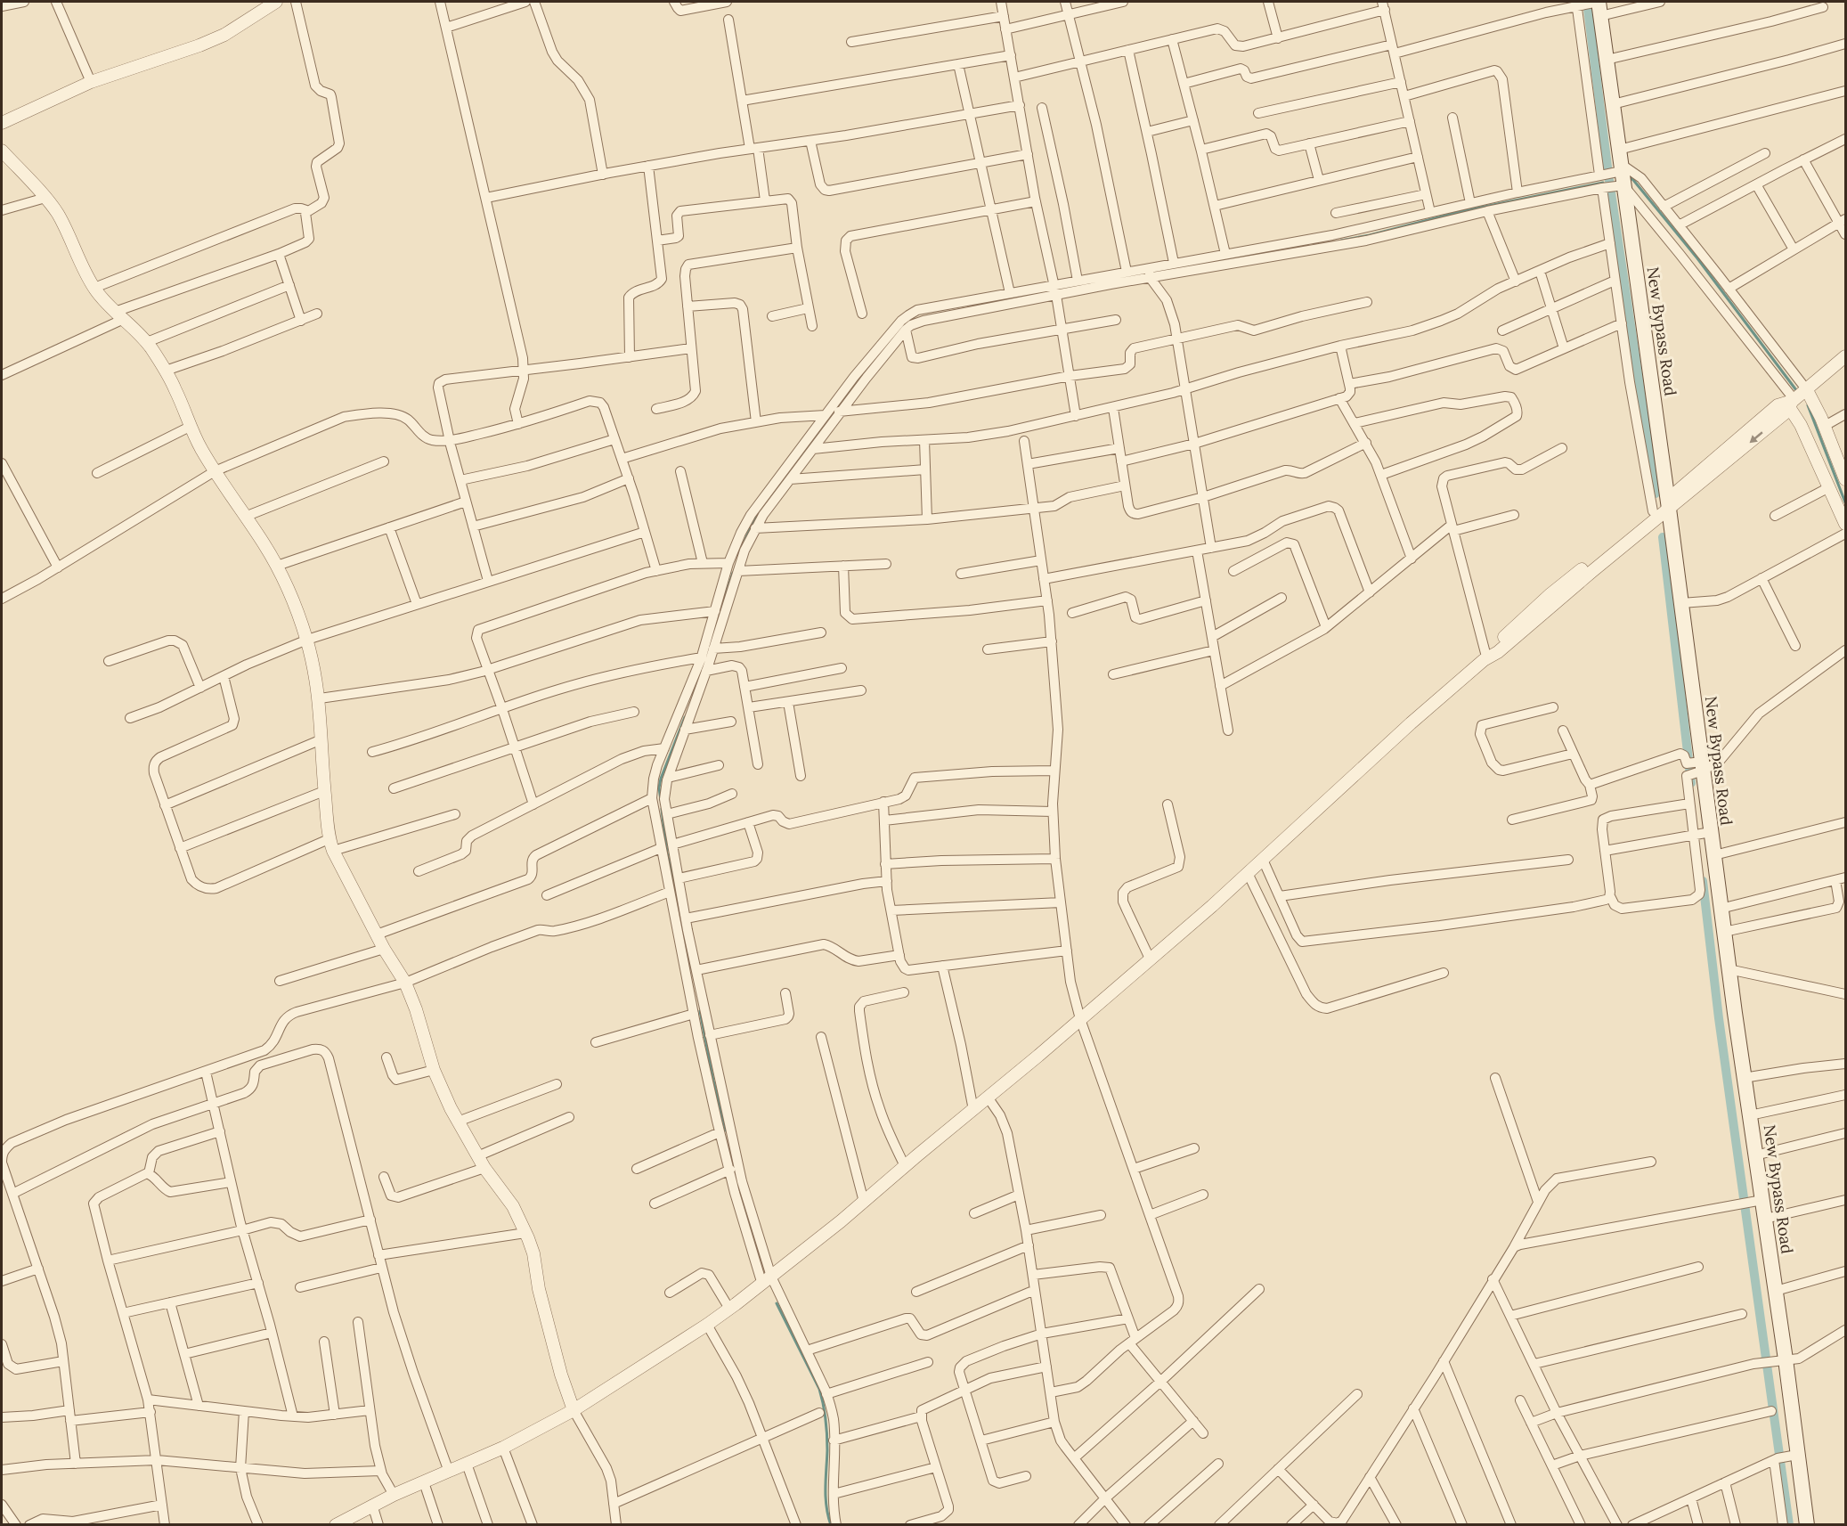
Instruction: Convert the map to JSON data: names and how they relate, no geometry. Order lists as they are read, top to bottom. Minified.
{"streets":{"main road":["New Bypass Road"]}}
